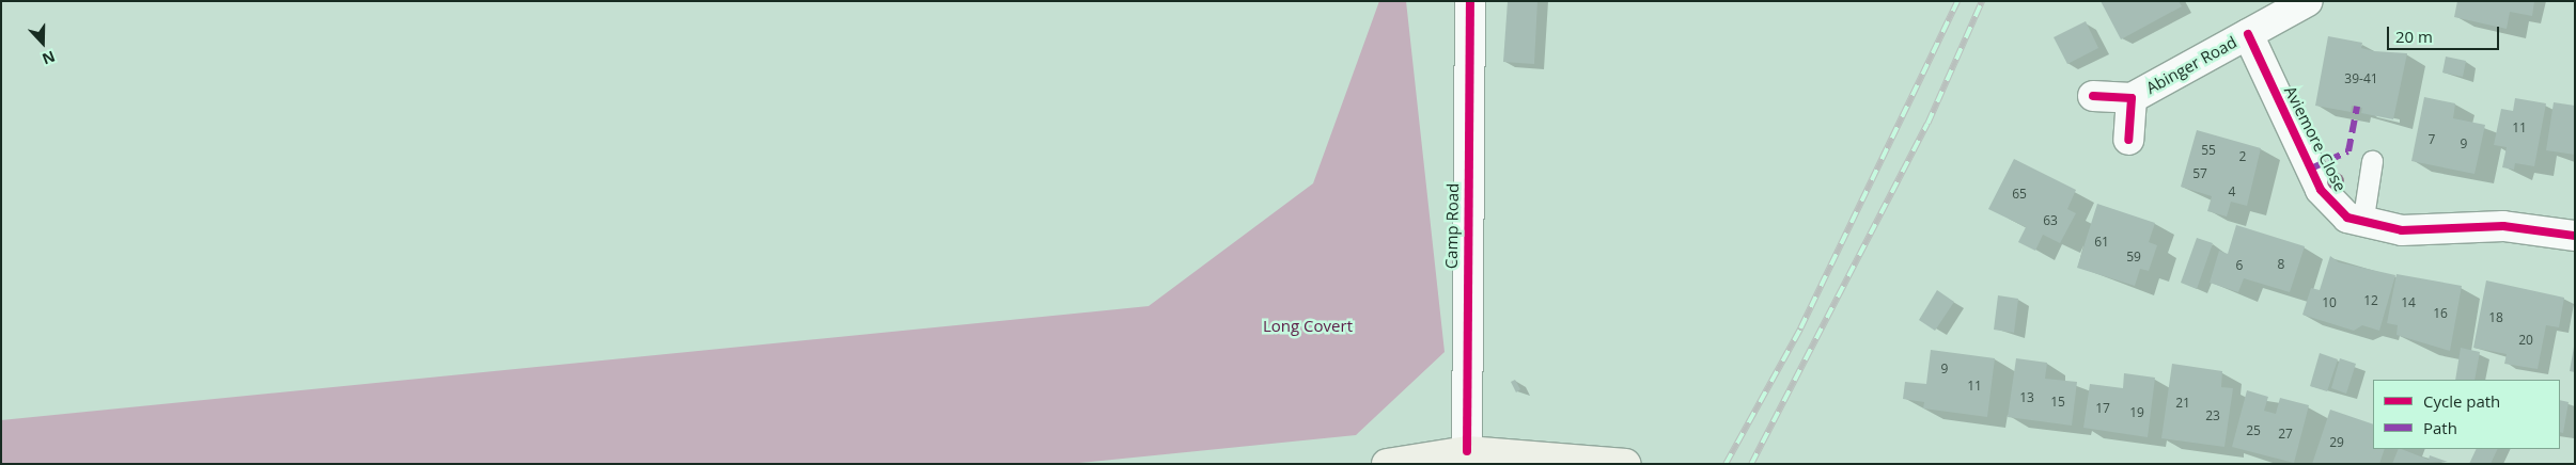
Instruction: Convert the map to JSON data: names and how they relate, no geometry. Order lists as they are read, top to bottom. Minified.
{"streets":{"street":["Abinger Road","Aviemore Close","Camp Road"]},"crossings":[["Abinger Road","Aviemore Close"]],"parks":["Long Covert"],"house_numbers":["39-41","11","7","9","55","2","57","4","65","63","61","59","8","6","12","10","14","16","18","20","9","11","13","15","21","17","19","23","25","27","29"],"legend":["Cycle path","Path"],"scale_bar":"20 m","north":"bottom"}
